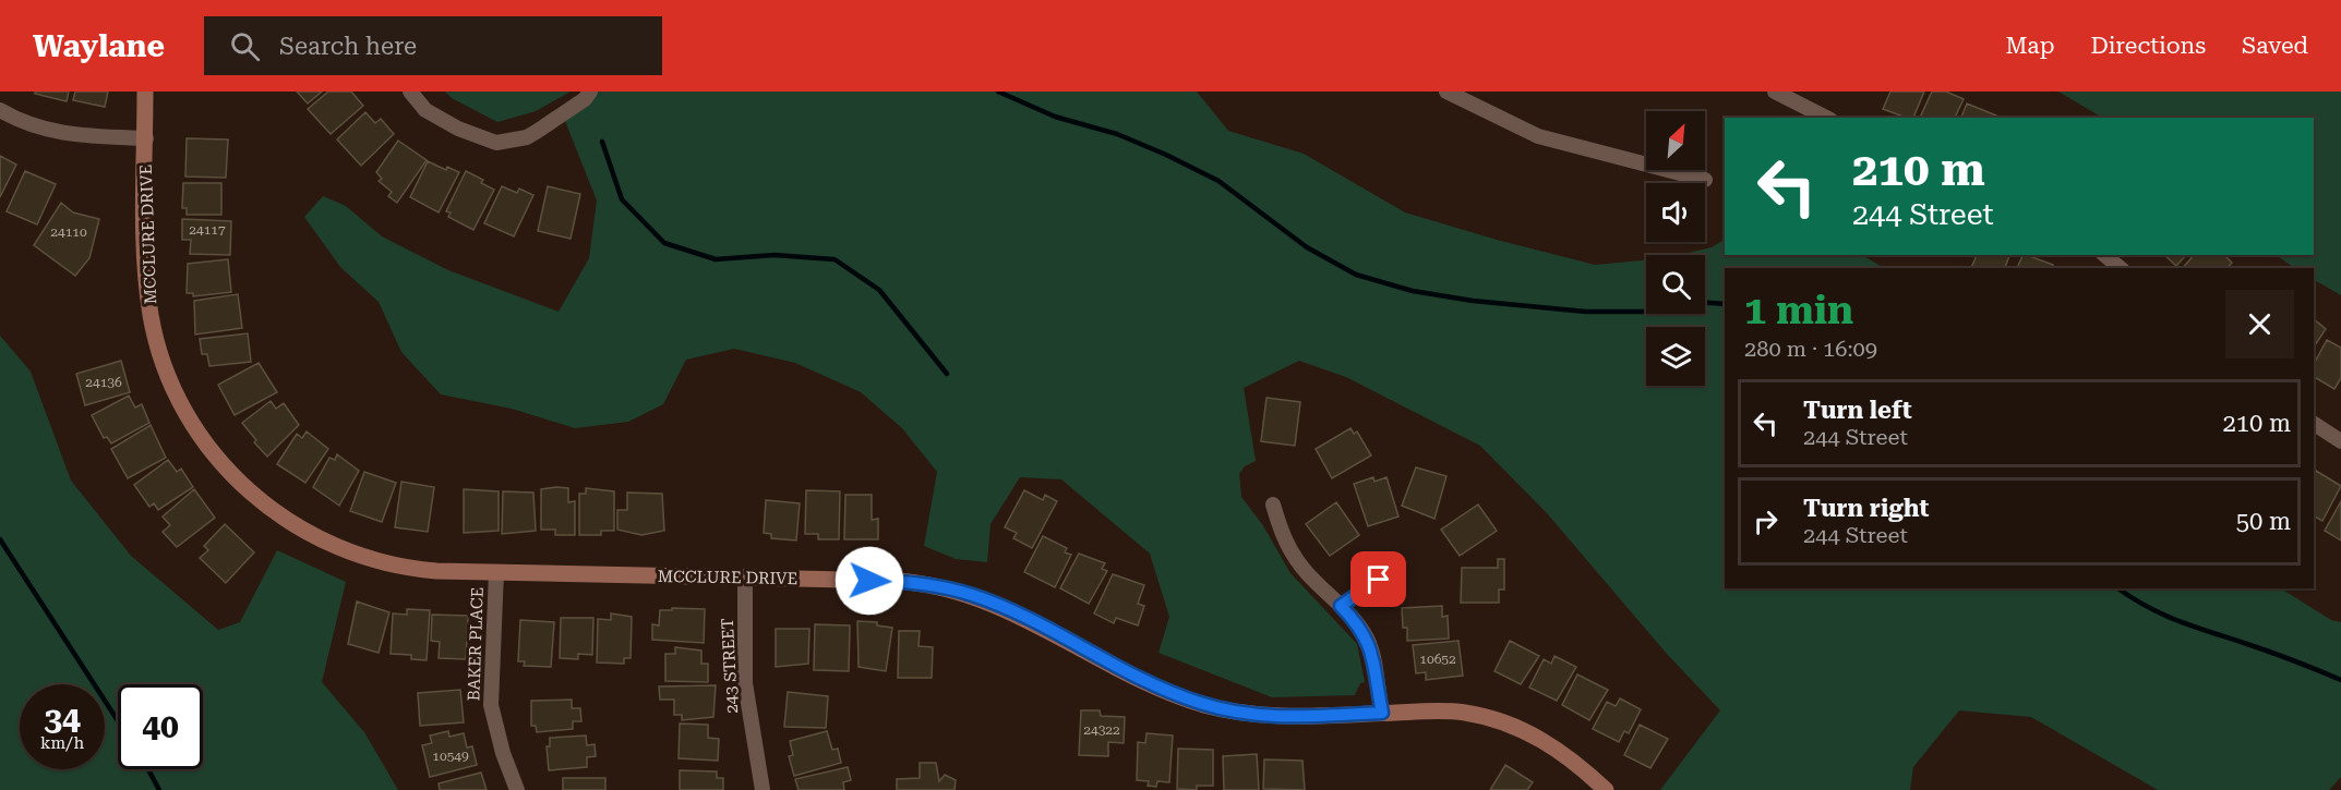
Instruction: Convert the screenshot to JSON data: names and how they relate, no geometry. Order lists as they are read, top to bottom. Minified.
{"streets":{"street":["MCCLURE DRIVE","BAKER PLACE","243 STREET"]},"crossings":[["MCCLURE DRIVE","BAKER PLACE"],["MCCLURE DRIVE","243 STREET"]],"house_numbers":["24117","24110","24136","10652","24322","10549"],"north":"top right","page":{"header":"Waylane","search":"Search here","nav":["Map","Directions","Saved"],"turn":["210 m","244 Street"],"heading":["1 min","280 m · 16:09"],"list":[{"name":"Turn left","note":"244 Street","value":"210 m"},{"name":"Turn right","note":"244 Street","value":"50 m"}],"speed":"34 km/h","limit":"40"}}
